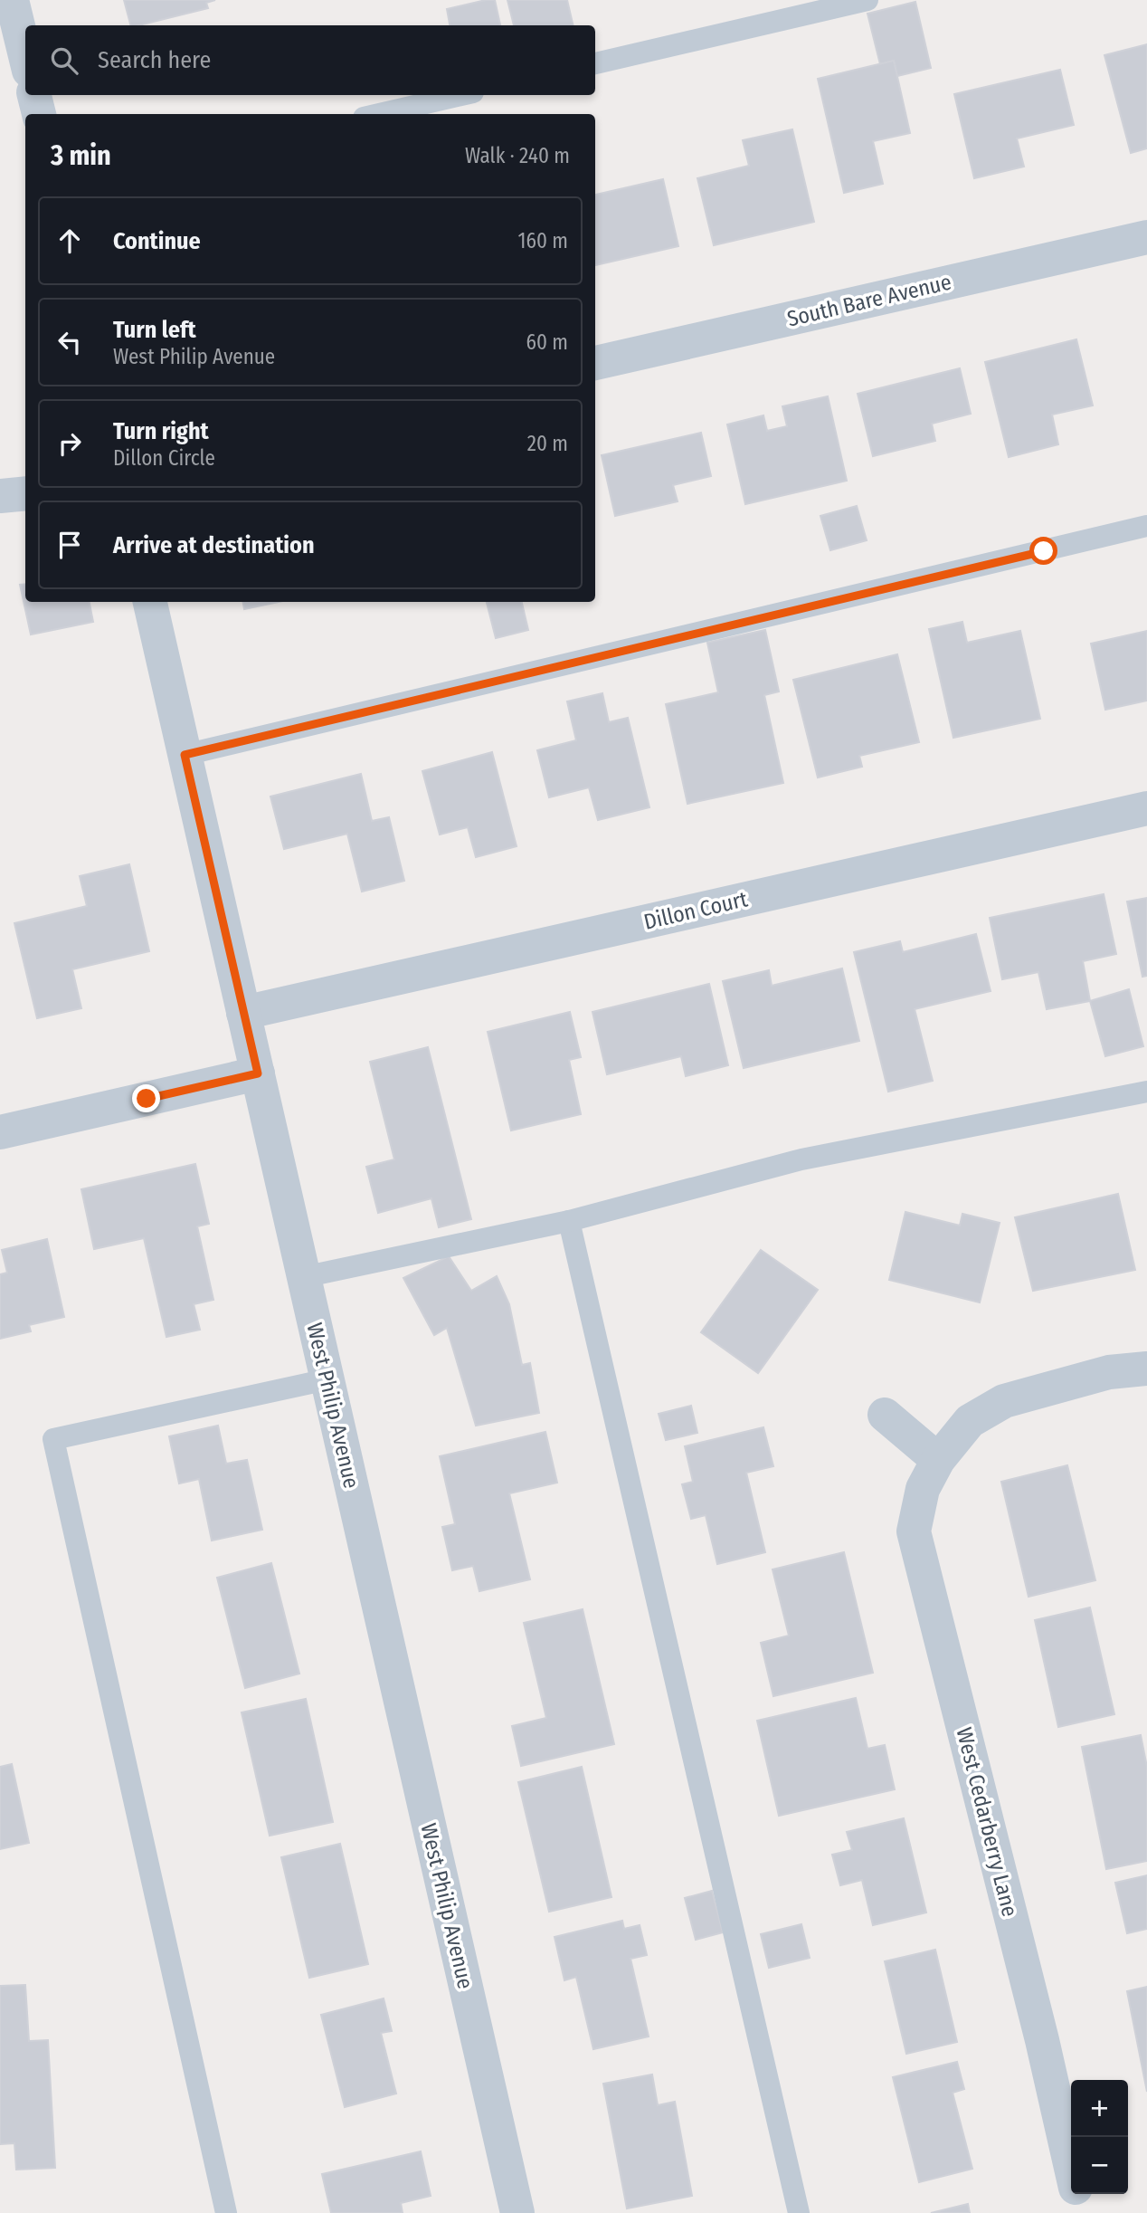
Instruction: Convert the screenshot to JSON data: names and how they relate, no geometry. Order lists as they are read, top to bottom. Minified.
{"streets":{"street":["South Bare Avenue","Dillon Court","West Philip Avenue","West Cedarberry Lane"]},"crossings":[["Dillon Court","West Philip Avenue"]],"page":{"search":"Search here","heading":["3 min","Walk · 240 m"],"list":[["Continue","160 m"],["Turn left","West Philip Avenue","60 m"],["Turn right","Dillon Circle","20 m"],"Arrive at destination"],"map_buttons":["+","−"]}}
